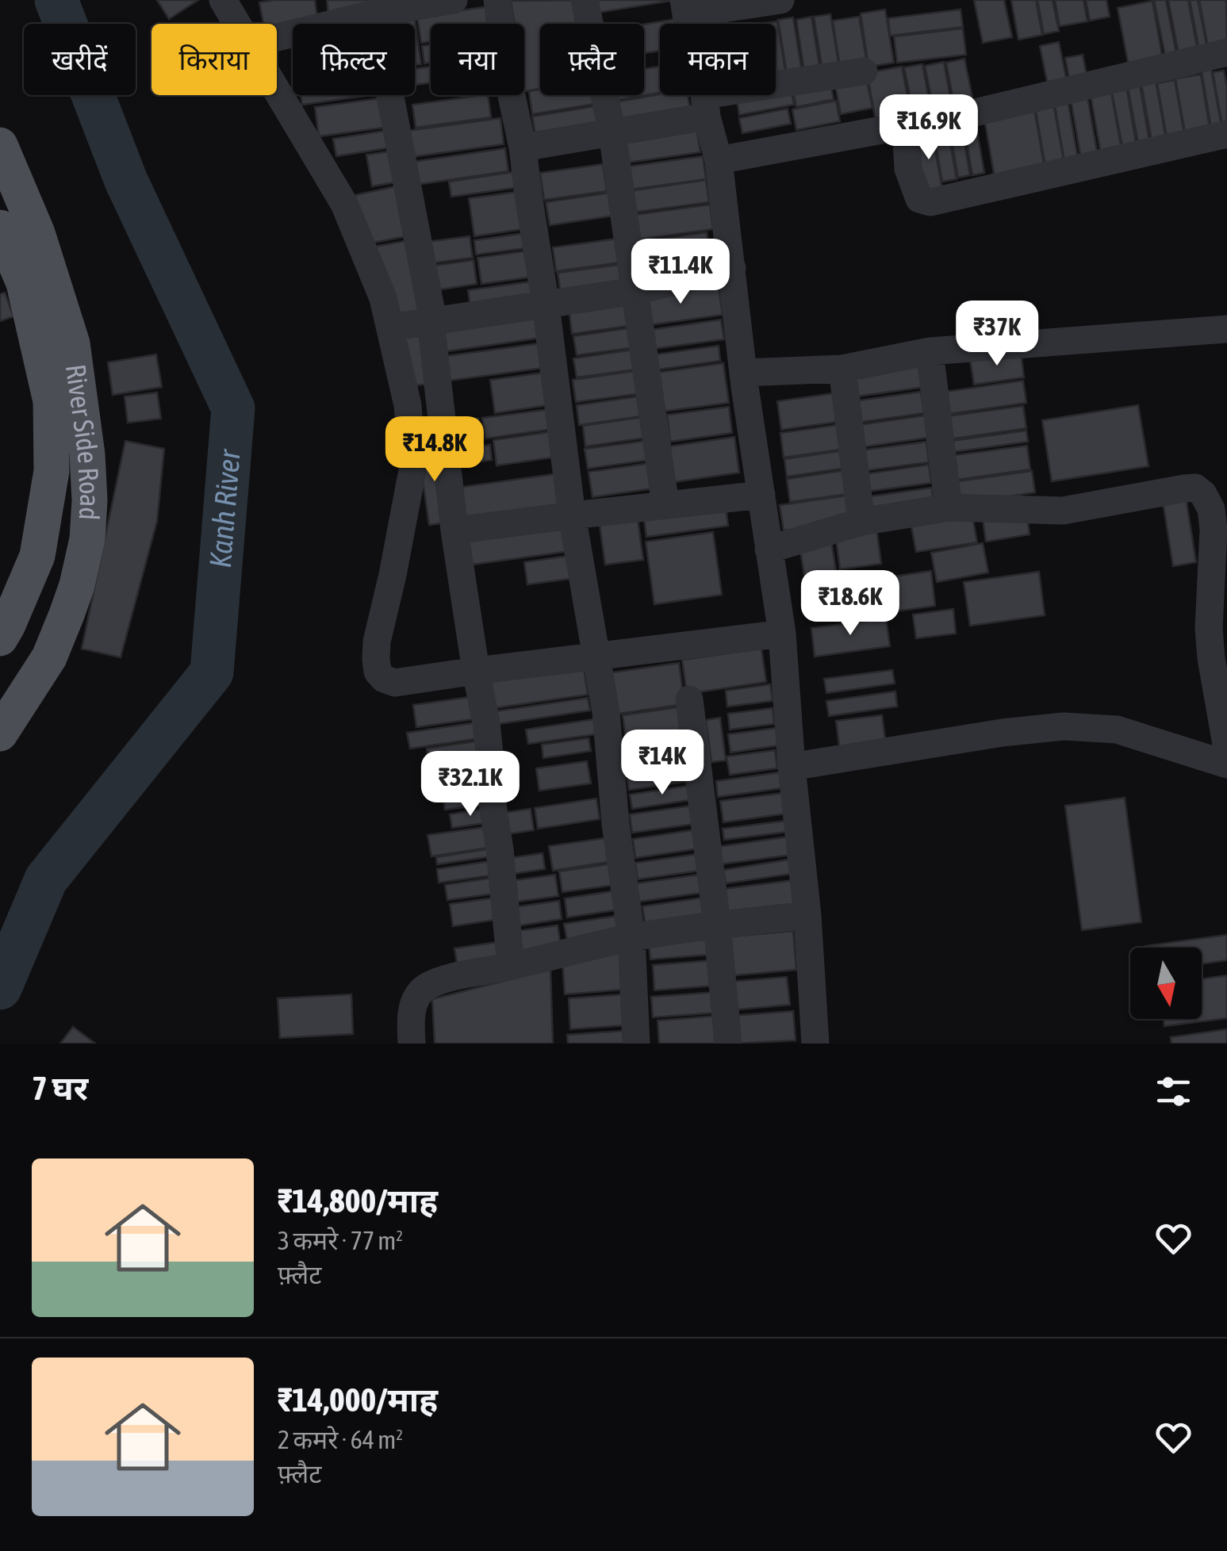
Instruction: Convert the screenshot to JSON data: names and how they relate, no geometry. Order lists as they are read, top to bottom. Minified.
{"streets":{"main road":["River Side Road"]},"water":["Kanh River"],"north":"bottom","page":{"chip":["खरीदें","किराया","फ़िल्टर","नया","फ़्लैट","मकान"],"price":["₹16.9K","₹11.4K","₹37K","₹14.8K","₹18.6K","₹14K","₹32.1K"],"heading":"7 घर","list":[{"name":"₹14,800/माह","note":"3 कमरे · 77 m² · फ़्लैट"},{"name":"₹14,000/माह","note":"2 कमरे · 64 m² · फ़्लैट"}]}}
